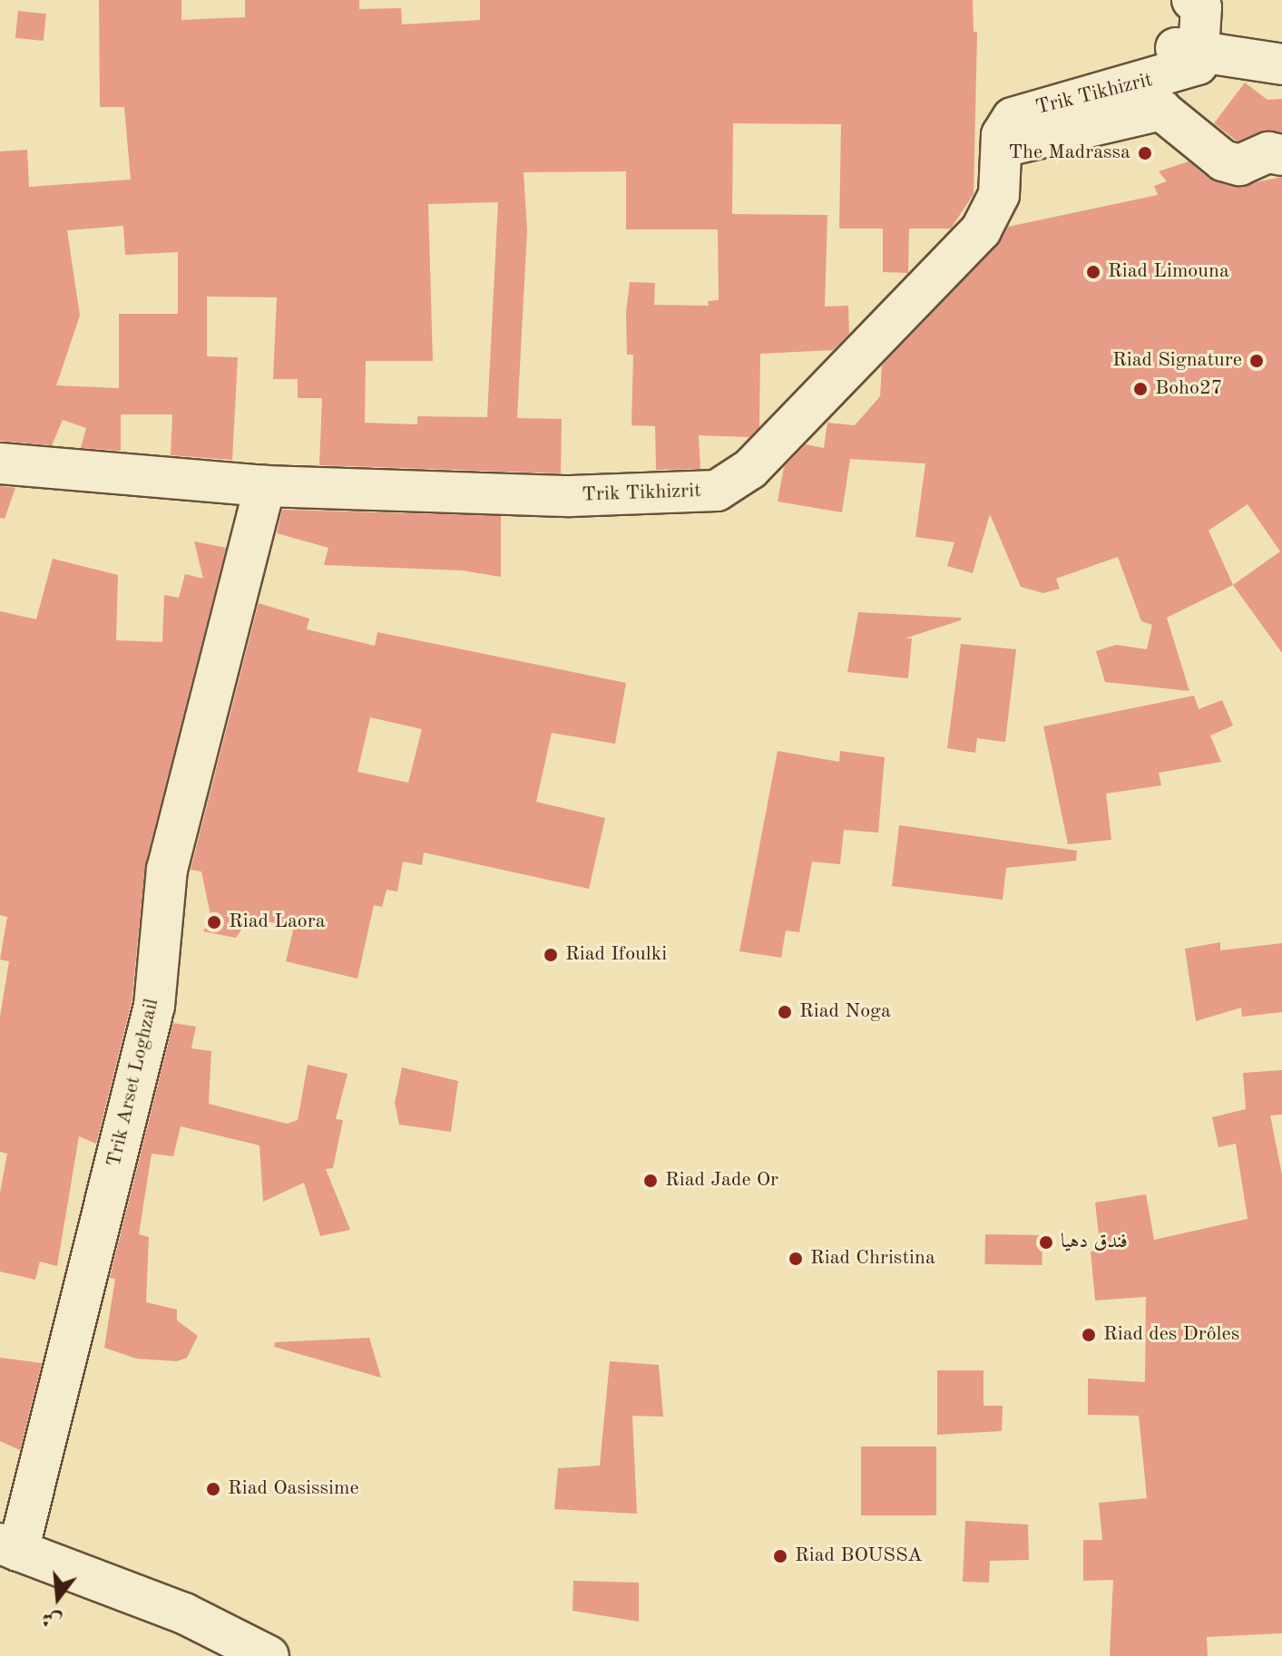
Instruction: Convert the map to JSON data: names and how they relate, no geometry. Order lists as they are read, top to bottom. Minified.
{"streets":{"street":["Trik Tikhizrit","Trik Arset Loghzail"]},"crossings":[["Trik Tikhizrit","Trik Arset Loghzail"]],"places":["The Madrassa","Riad Limouna","Riad Signature","Boho27","Riad Laora","Riad Ifoulki","Riad Noga","Riad Jade Or","فندق دهيا","Riad Christina","Riad des Drôles","Riad Oasissime","Riad BOUSSA"],"north":"bottom"}
